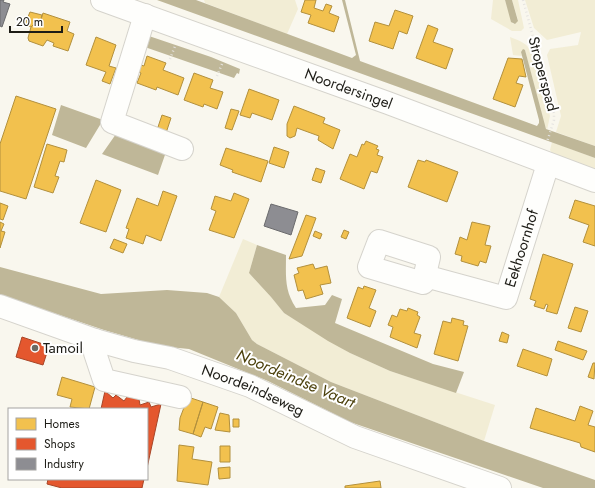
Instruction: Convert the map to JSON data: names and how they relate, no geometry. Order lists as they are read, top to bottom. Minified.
{"streets":{"street":["Noordersingel","Eekhoornhof","Noordeindseweg"],"path":["Stroperspad"]},"crossings":[["Stroperspad","Noordersingel"],["Stroperspad","Eekhoornhof"],["Noordersingel","Eekhoornhof"]],"water":["Noordeindse Vaart"],"places":["Tamoil"],"legend":["Homes","Shops","Industry"],"scale_bar":"20 m"}
